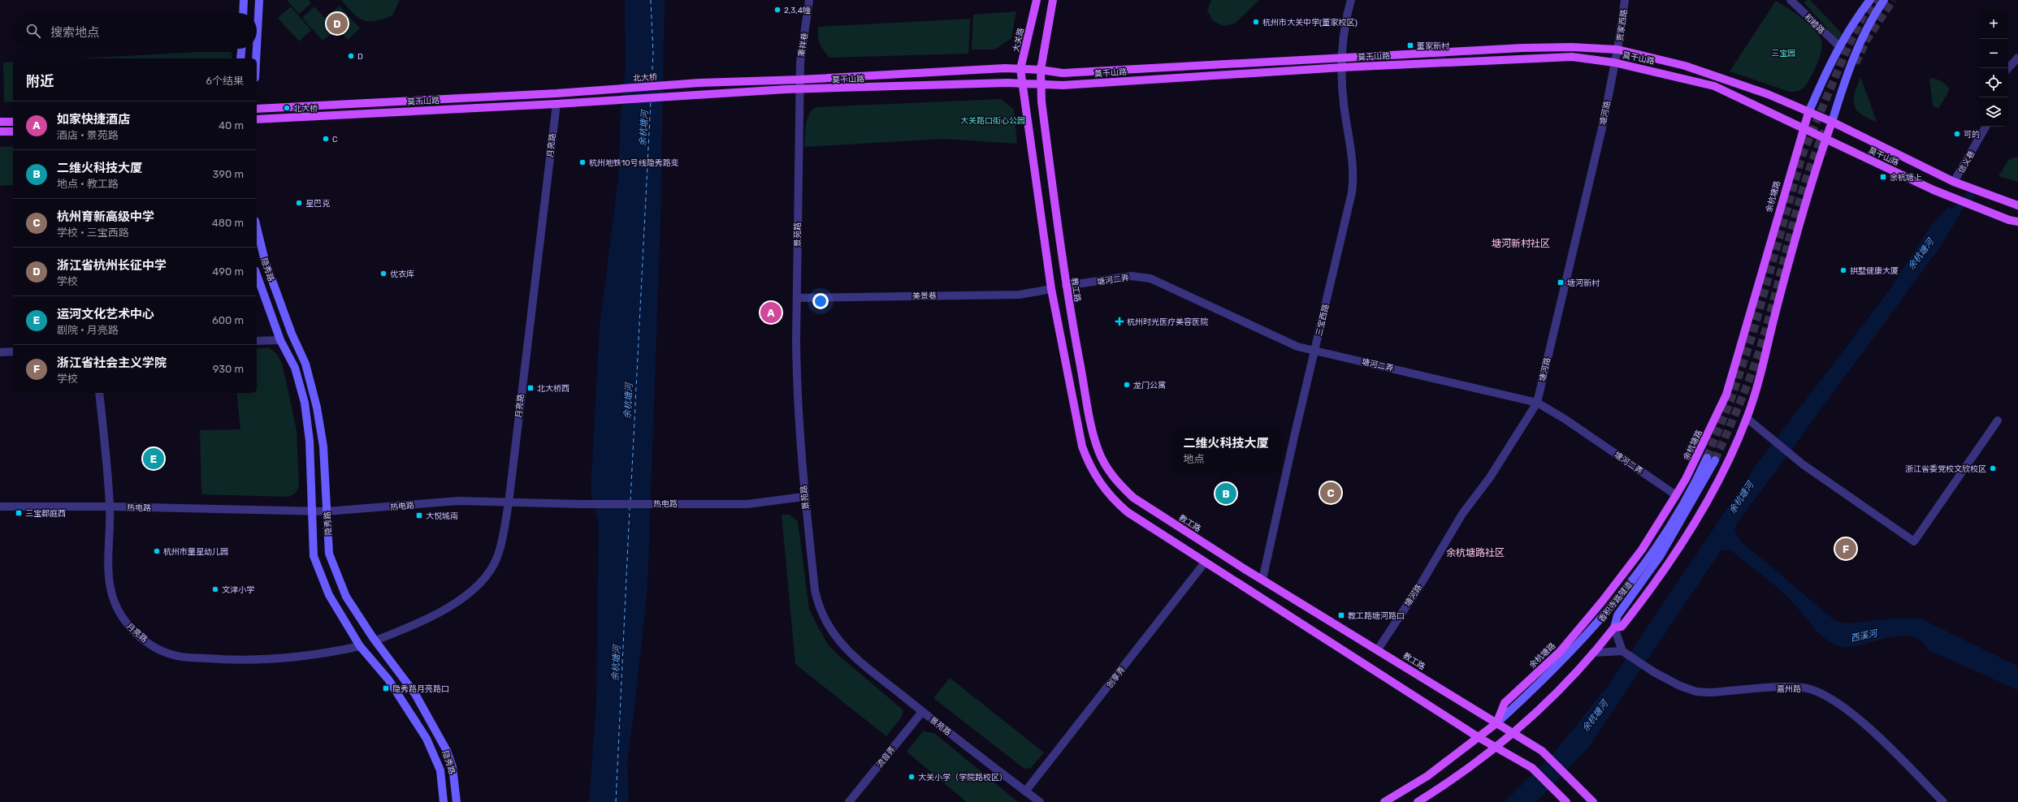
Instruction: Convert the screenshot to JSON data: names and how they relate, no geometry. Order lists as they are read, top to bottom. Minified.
{"streets":{"main road":["大关路","莫干山路","北大桥","余杭塘路","隐秀路","教工路","香积寺路隧道"],"street":["和睦路","贾家西路","秉祥巷","塘河路","月亮路","信义巷","景苑路","塘河二弄","美景巷","三宝西路","热电路","创享弄","嘉州路","流音弄"]},"crossings":[["和睦路","余杭塘路"],["贾家西路","莫干山路"],["贾家西路","塘河路"],["大关路","莫干山路"],["秉祥巷","莫干山路"],["秉祥巷","景苑路"],["莫干山路","北大桥"],["莫干山路","塘河路"],["莫干山路","月亮路"],["莫干山路","信义巷"],["莫干山路","余杭塘路"],["莫干山路","景苑路"],["莫干山路","教工路"],["莫干山路","三宝西路"],["塘河路","塘河二弄"],["塘河路","教工路"],["月亮路","隐秀路"],["月亮路","热电路"],["余杭塘路","塘河二弄"],["余杭塘路","教工路"],["余杭塘路","香积寺路隧道"],["景苑路","美景巷"],["景苑路","热电路"],["景苑路","创享弄"],["景苑路","流音弄"],["隐秀路","热电路"],["塘河二弄","教工路"],["塘河二弄","三宝西路"],["教工路","三宝西路"],["教工路","香积寺路隧道"]],"districts":["塘河新村社区","余杭塘路社区"],"water":["余杭塘河","西溪河"],"parks":["三宝园","大关路口街心公园"],"places":{"other":["2,3,4幢","杭州市大关中学(董家校区)","D","北大桥","可的","C","杭州地铁10号线隐秀路变","星巴克","拱墅健康大厦","优衣库","龙门公寓","浙江省委党校文欣校区","杭州市童星幼儿园","文津小学","大关小学（学院路校区）"],"transit":["董家新村","余杭塘上","塘河新村","北大桥西","三宝郡庭西","大悦城南","教工路塘河路口","隐秀路月亮路口"],"health":["杭州时光医疗美容医院"]},"page":{"map_buttons":["+","−"],"pins":["D","A","E","C","B","F"],"search":"搜索地点","heading":["附近","6个结果"],"list":[{"mark":"A","name":"如家快捷酒店","note":"酒店 · 景苑路","value":"40 m"},{"mark":"B","name":"二维火科技大厦","note":"地点 · 教工路","value":"390 m"},{"mark":"C","name":"杭州育新高级中学","note":"学校 · 三宝西路","value":"480 m"},{"mark":"D","name":"浙江省杭州长征中学","note":"学校","value":"490 m"},{"mark":"E","name":"运河文化艺术中心","note":"剧院 · 月亮路","value":"600 m"},{"mark":"F","name":"浙江省社会主义学院","note":"学校","value":"930 m"}],"popup":["二维火科技大厦","地点"]}}
